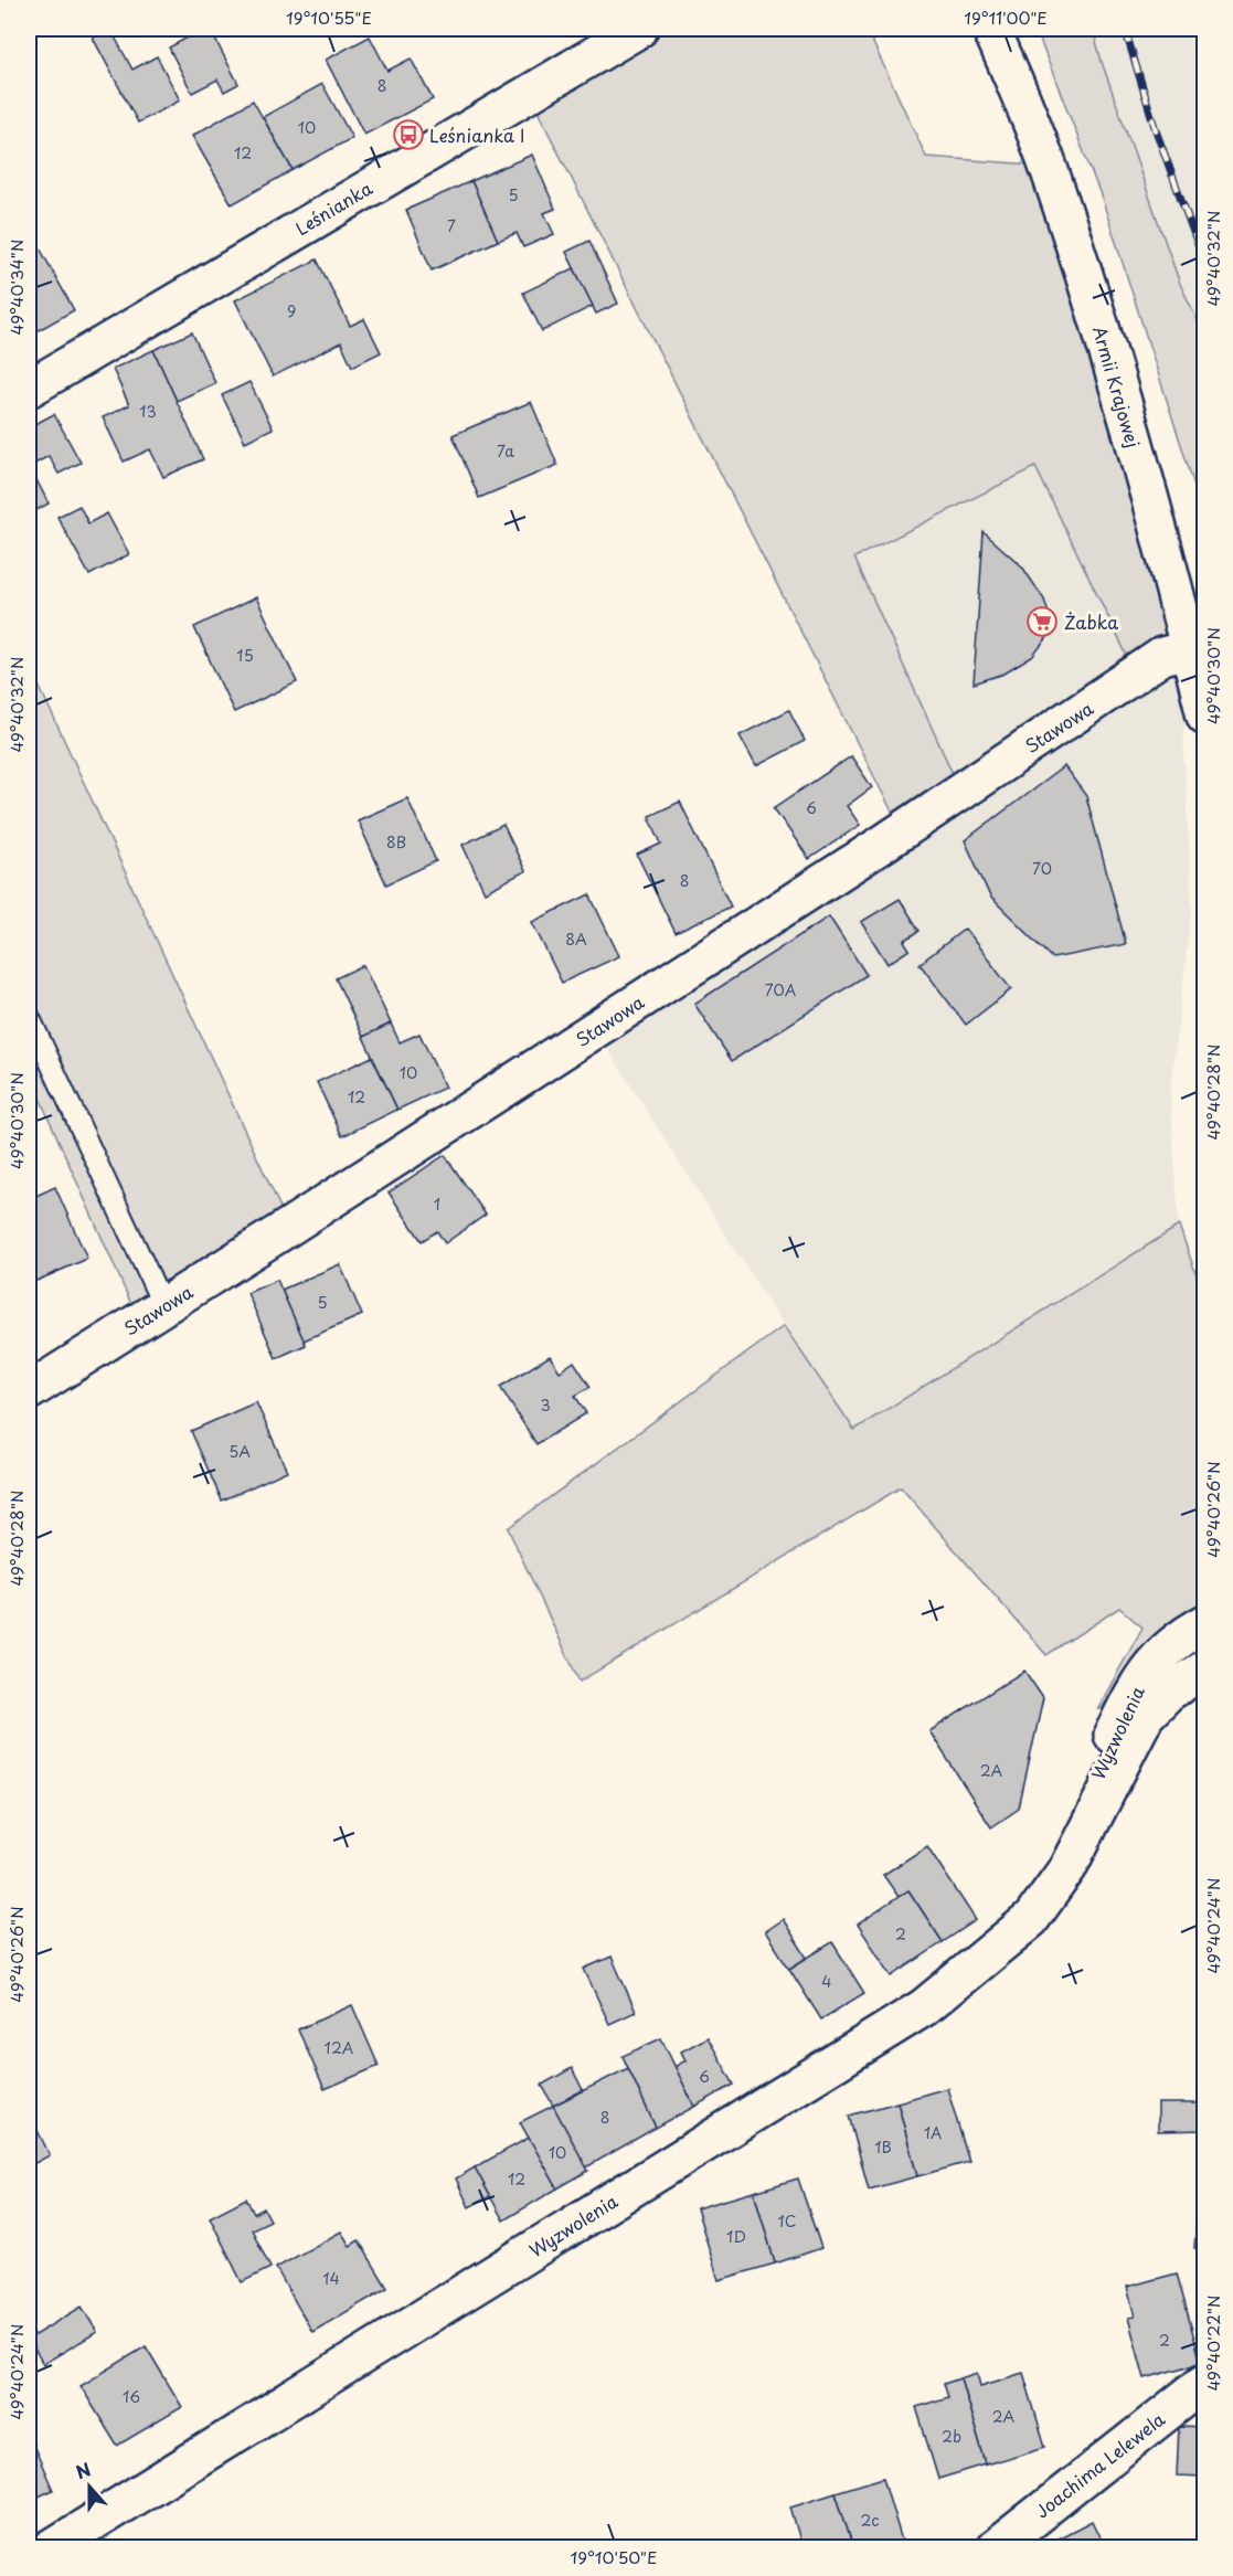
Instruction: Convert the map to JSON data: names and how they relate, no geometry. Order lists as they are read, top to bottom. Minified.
{"streets":{"street":["Leśnianka","Armii Krajowej","Stawowa","Wyzwolenia","Joachima Lelewela"]},"crossings":[["Armii Krajowej","Stawowa"]],"places":{"bus stop":["Leśnianka I"],"supermarket":["Żabka"]},"house_numbers":["8","10","12","5","7","9","13","7a","15","6","8B","70","8","8A","70A","10","12","1","5","3","5A","2A","2","4","12A","6","8","1A","1B","10","12","1C","1D","14","2","16","2A","2b","2c"],"north":"top","coordinates":["19°10'55\"E","19°11'00\"E","49°40'32\"N","49°40'34\"N","49°40'30\"N","49°40'28\"N","49°40'26\"N","49°40'24\"N","49°40'22\"N","19°10'50\"E"]}
